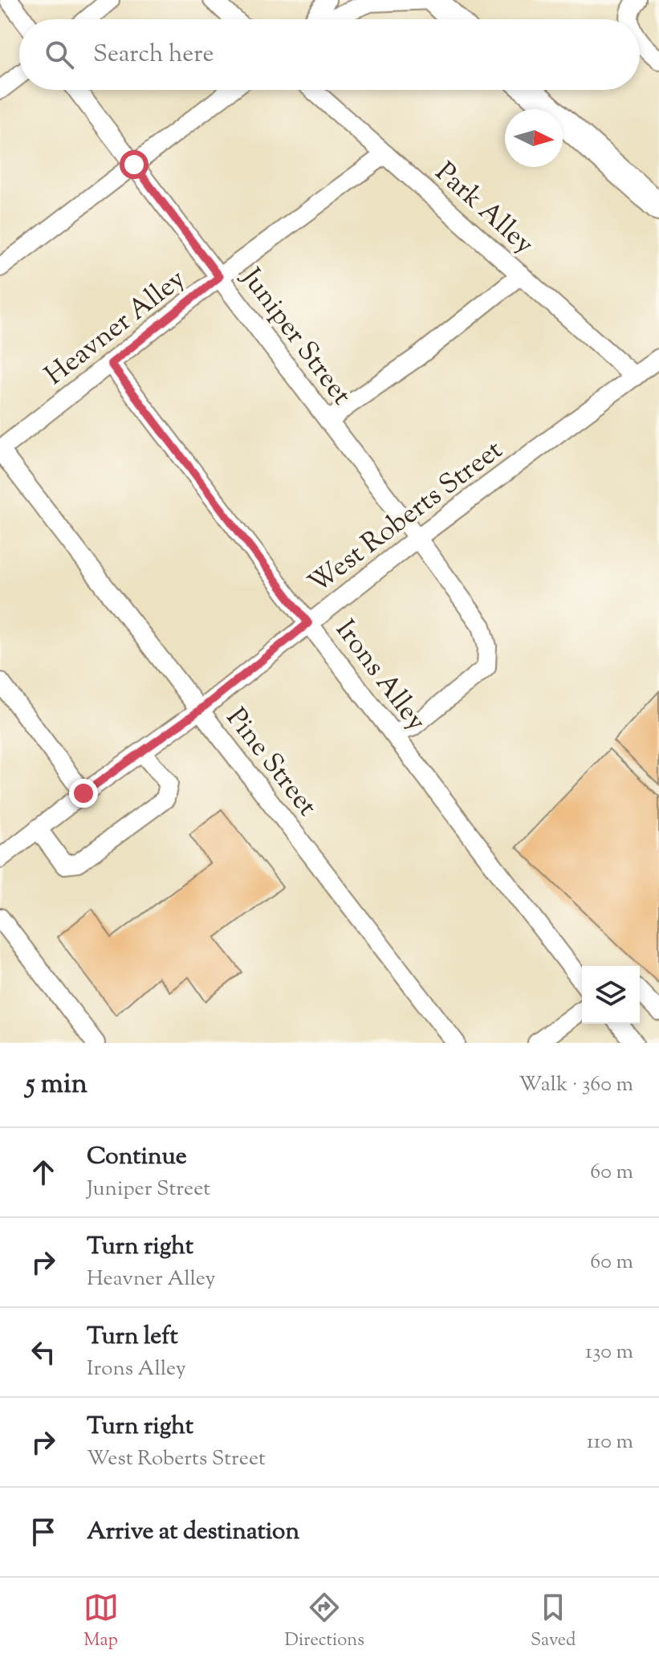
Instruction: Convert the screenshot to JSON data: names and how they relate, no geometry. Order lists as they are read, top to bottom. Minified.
{"streets":{"street":["Park Alley","Heavner Alley","Juniper Street","West Roberts Street","Irons Alley","Pine Street"]},"crossings":[["Park Alley","Heavner Alley"],["Park Alley","West Roberts Street"],["Heavner Alley","Juniper Street"],["Heavner Alley","Irons Alley"],["Heavner Alley","Pine Street"],["Juniper Street","West Roberts Street"],["Juniper Street","Irons Alley"],["West Roberts Street","Irons Alley"],["West Roberts Street","Pine Street"]],"north":"right","page":{"search":"Search here","heading":["5 min","Walk · 360 m"],"list":[["Continue","Juniper Street","60 m"],["Turn right","Heavner Alley","60 m"],["Turn left","Irons Alley","130 m"],["Turn right","West Roberts Street","110 m"],"Arrive at destination"],"nav":["Map","Directions","Saved"]}}
